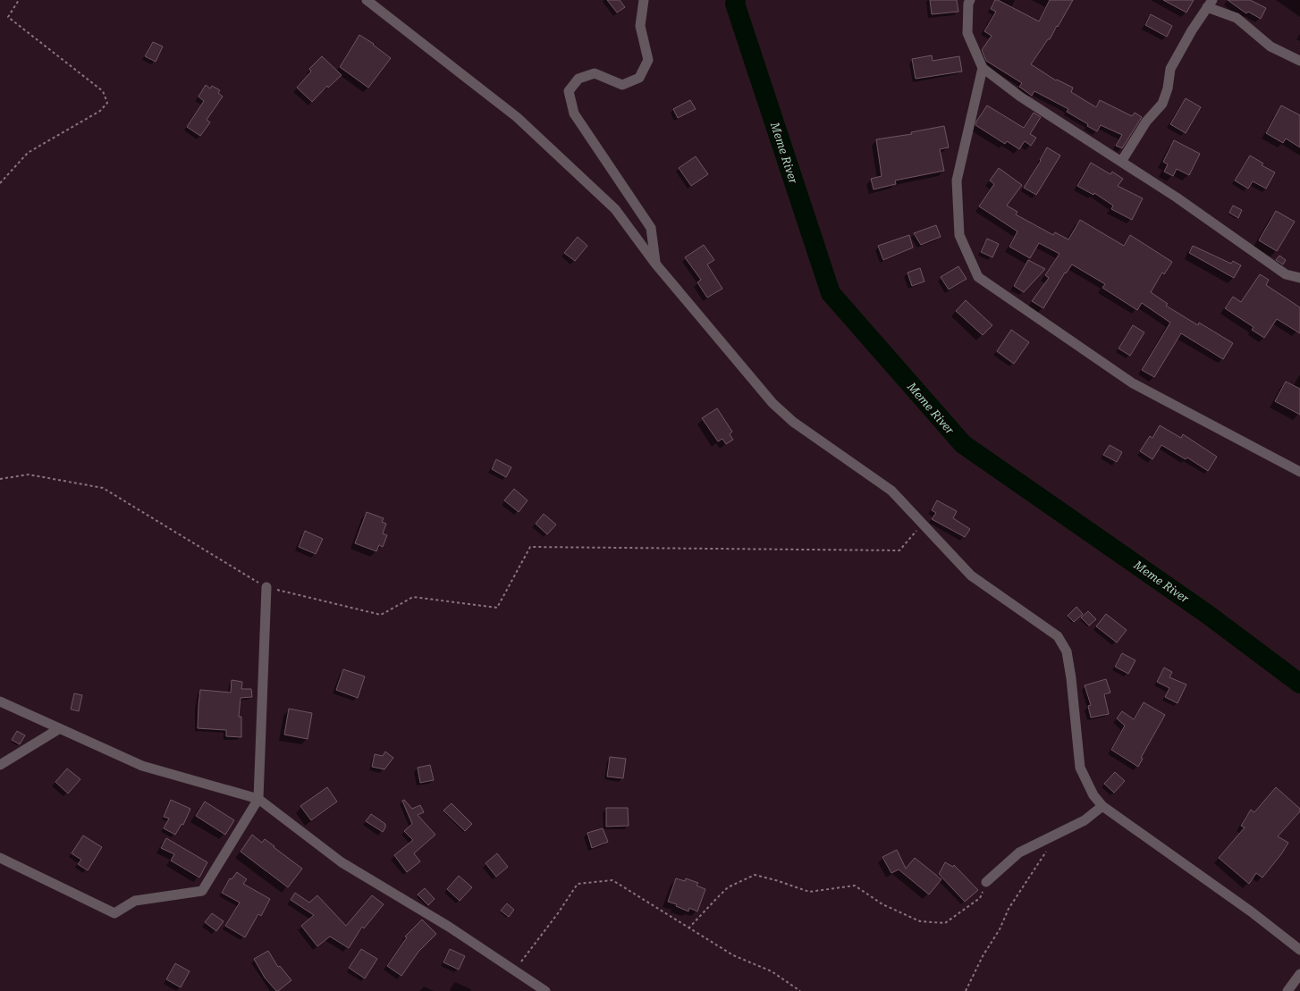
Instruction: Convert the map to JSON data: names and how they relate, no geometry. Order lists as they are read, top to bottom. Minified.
{"water":["Meme River"]}
